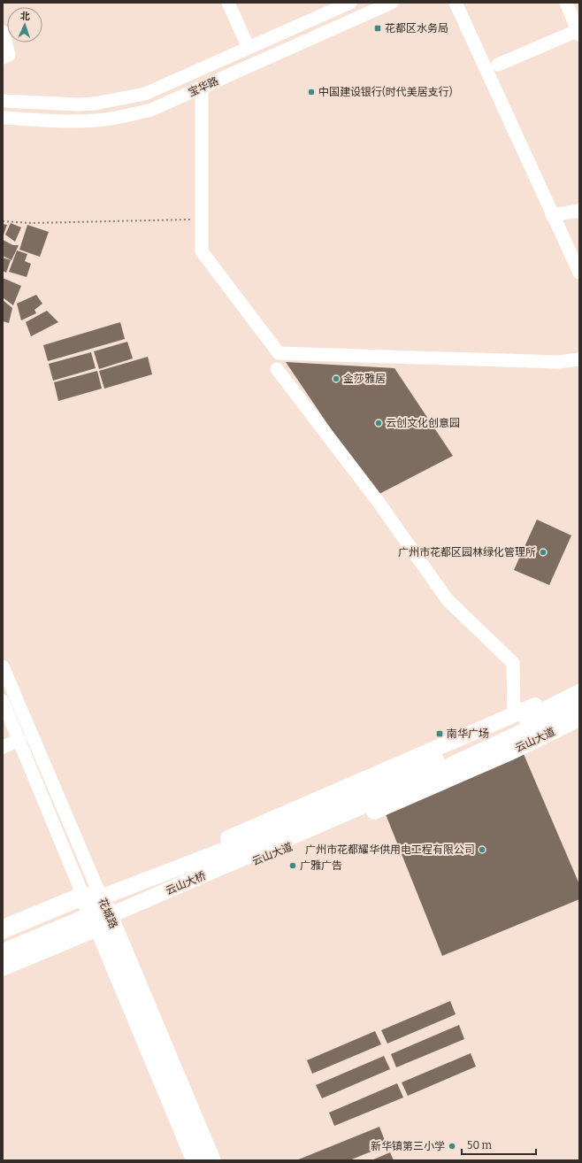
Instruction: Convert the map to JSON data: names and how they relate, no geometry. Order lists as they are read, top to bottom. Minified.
{"streets":{"highway":["云山大道","花城路"],"main road":["云山大桥"],"street":["宝华路"]},"crossings":[["云山大道","云山大桥"],["云山大道","花城路"]],"places":{"transit":["花都区水务局","南华广场"],"other":["中国建设银行(时代美居支行)","金莎雅居","云创文化创意园","广州市花都区园林绿化管理所","广州市花都耀华供用电工程有限公司","广雅广告","新华镇第三小学"]},"scale_bar":"50 m","north":"top"}
